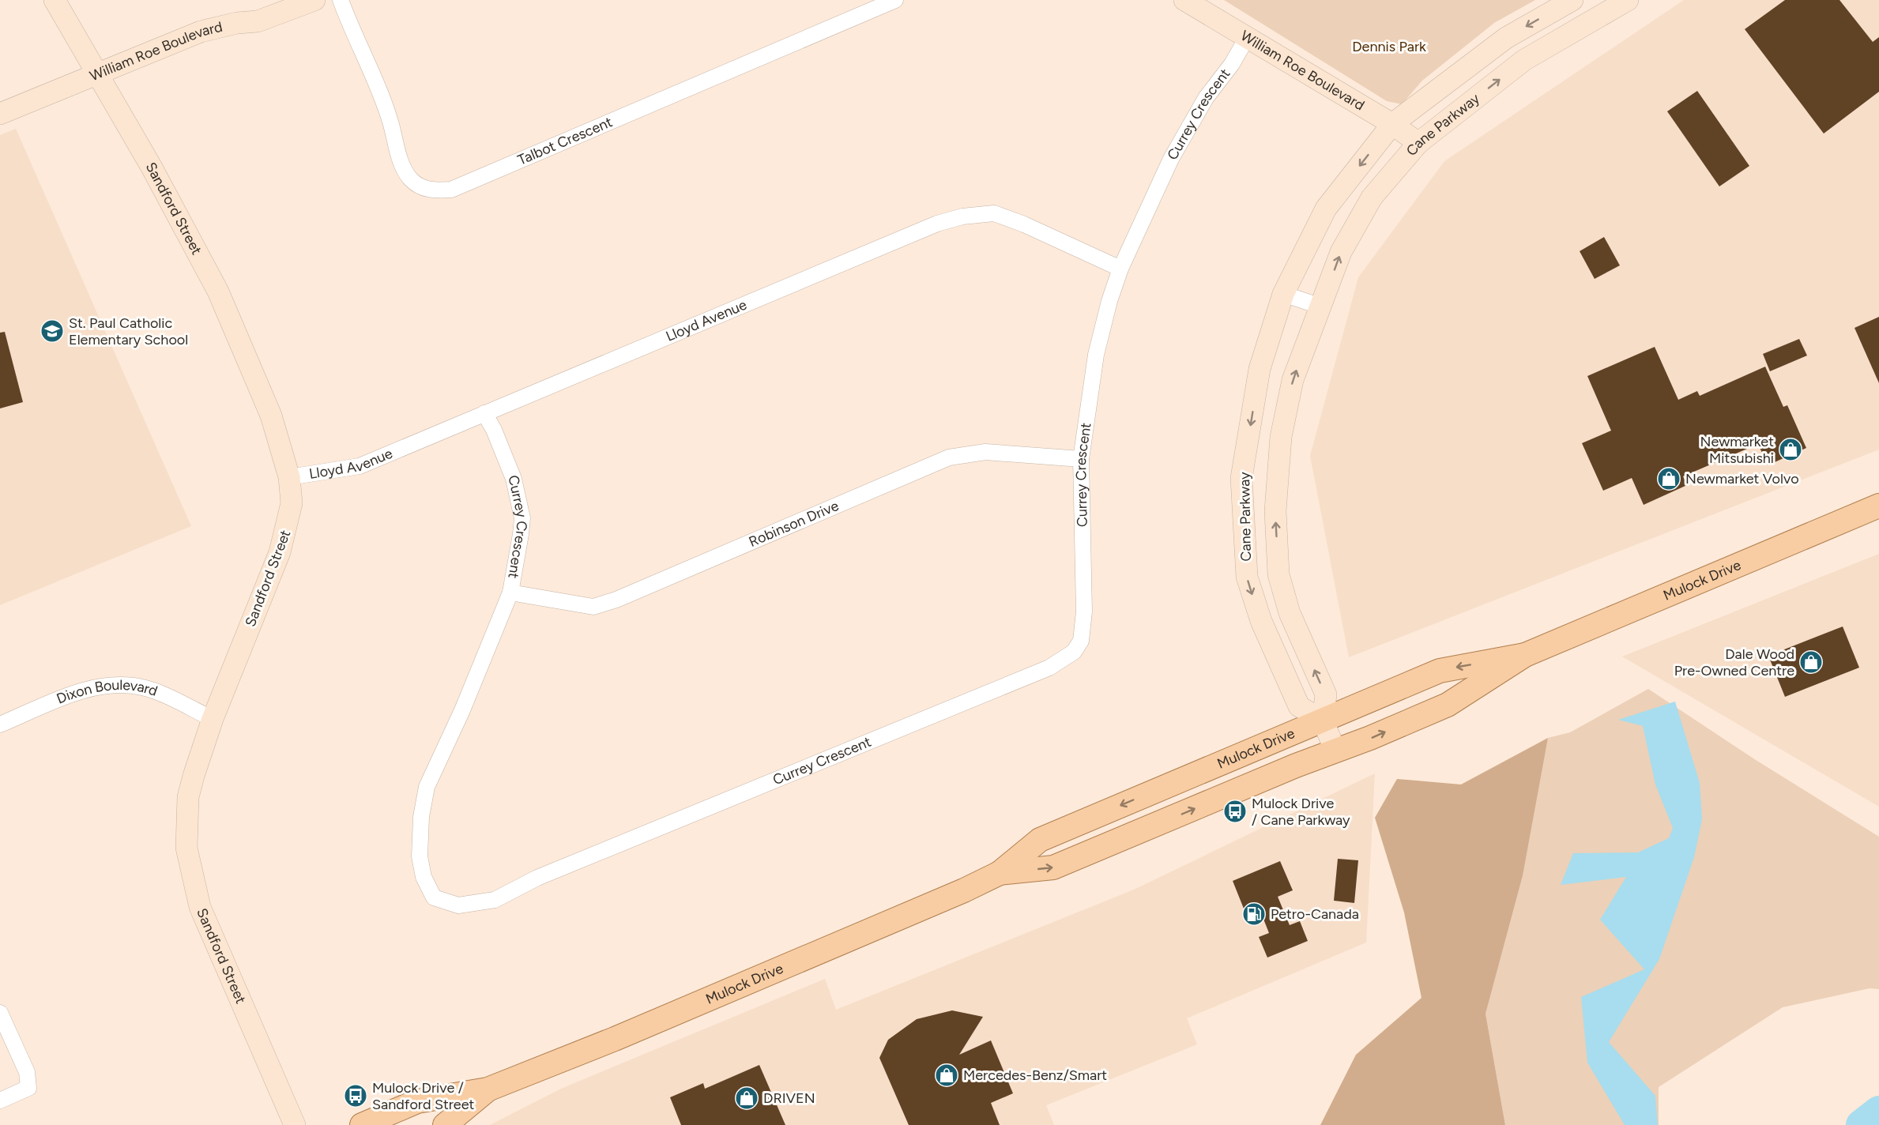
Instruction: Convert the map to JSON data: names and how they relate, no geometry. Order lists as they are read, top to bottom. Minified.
{"streets":{"main road":["Mulock Drive"],"street":["William Roe Boulevard","Currey Crescent","Cane Parkway","Talbot Crescent","Sandford Street","Lloyd Avenue","Robinson Drive","Dixon Boulevard"]},"crossings":[["William Roe Boulevard","Currey Crescent"],["William Roe Boulevard","Cane Parkway"],["William Roe Boulevard","Sandford Street"],["Currey Crescent","Lloyd Avenue"],["Currey Crescent","Robinson Drive"],["Cane Parkway","Mulock Drive"],["Sandford Street","Lloyd Avenue"],["Sandford Street","Dixon Boulevard"]],"parks":["Dennis Park"],"places":{"school or university":["St. Paul Catholic Elementary School"],"shop":["Newmarket Mitsubishi","Newmarket Volvo","Dale Wood Pre-Owned Centre","Mercedes-Benz/Smart","DRIVEN"],"bus stop":["Mulock Drive / Cane Parkway","Mulock Drive / Sandford Street"],"fuel station":["Petro-Canada"]}}
